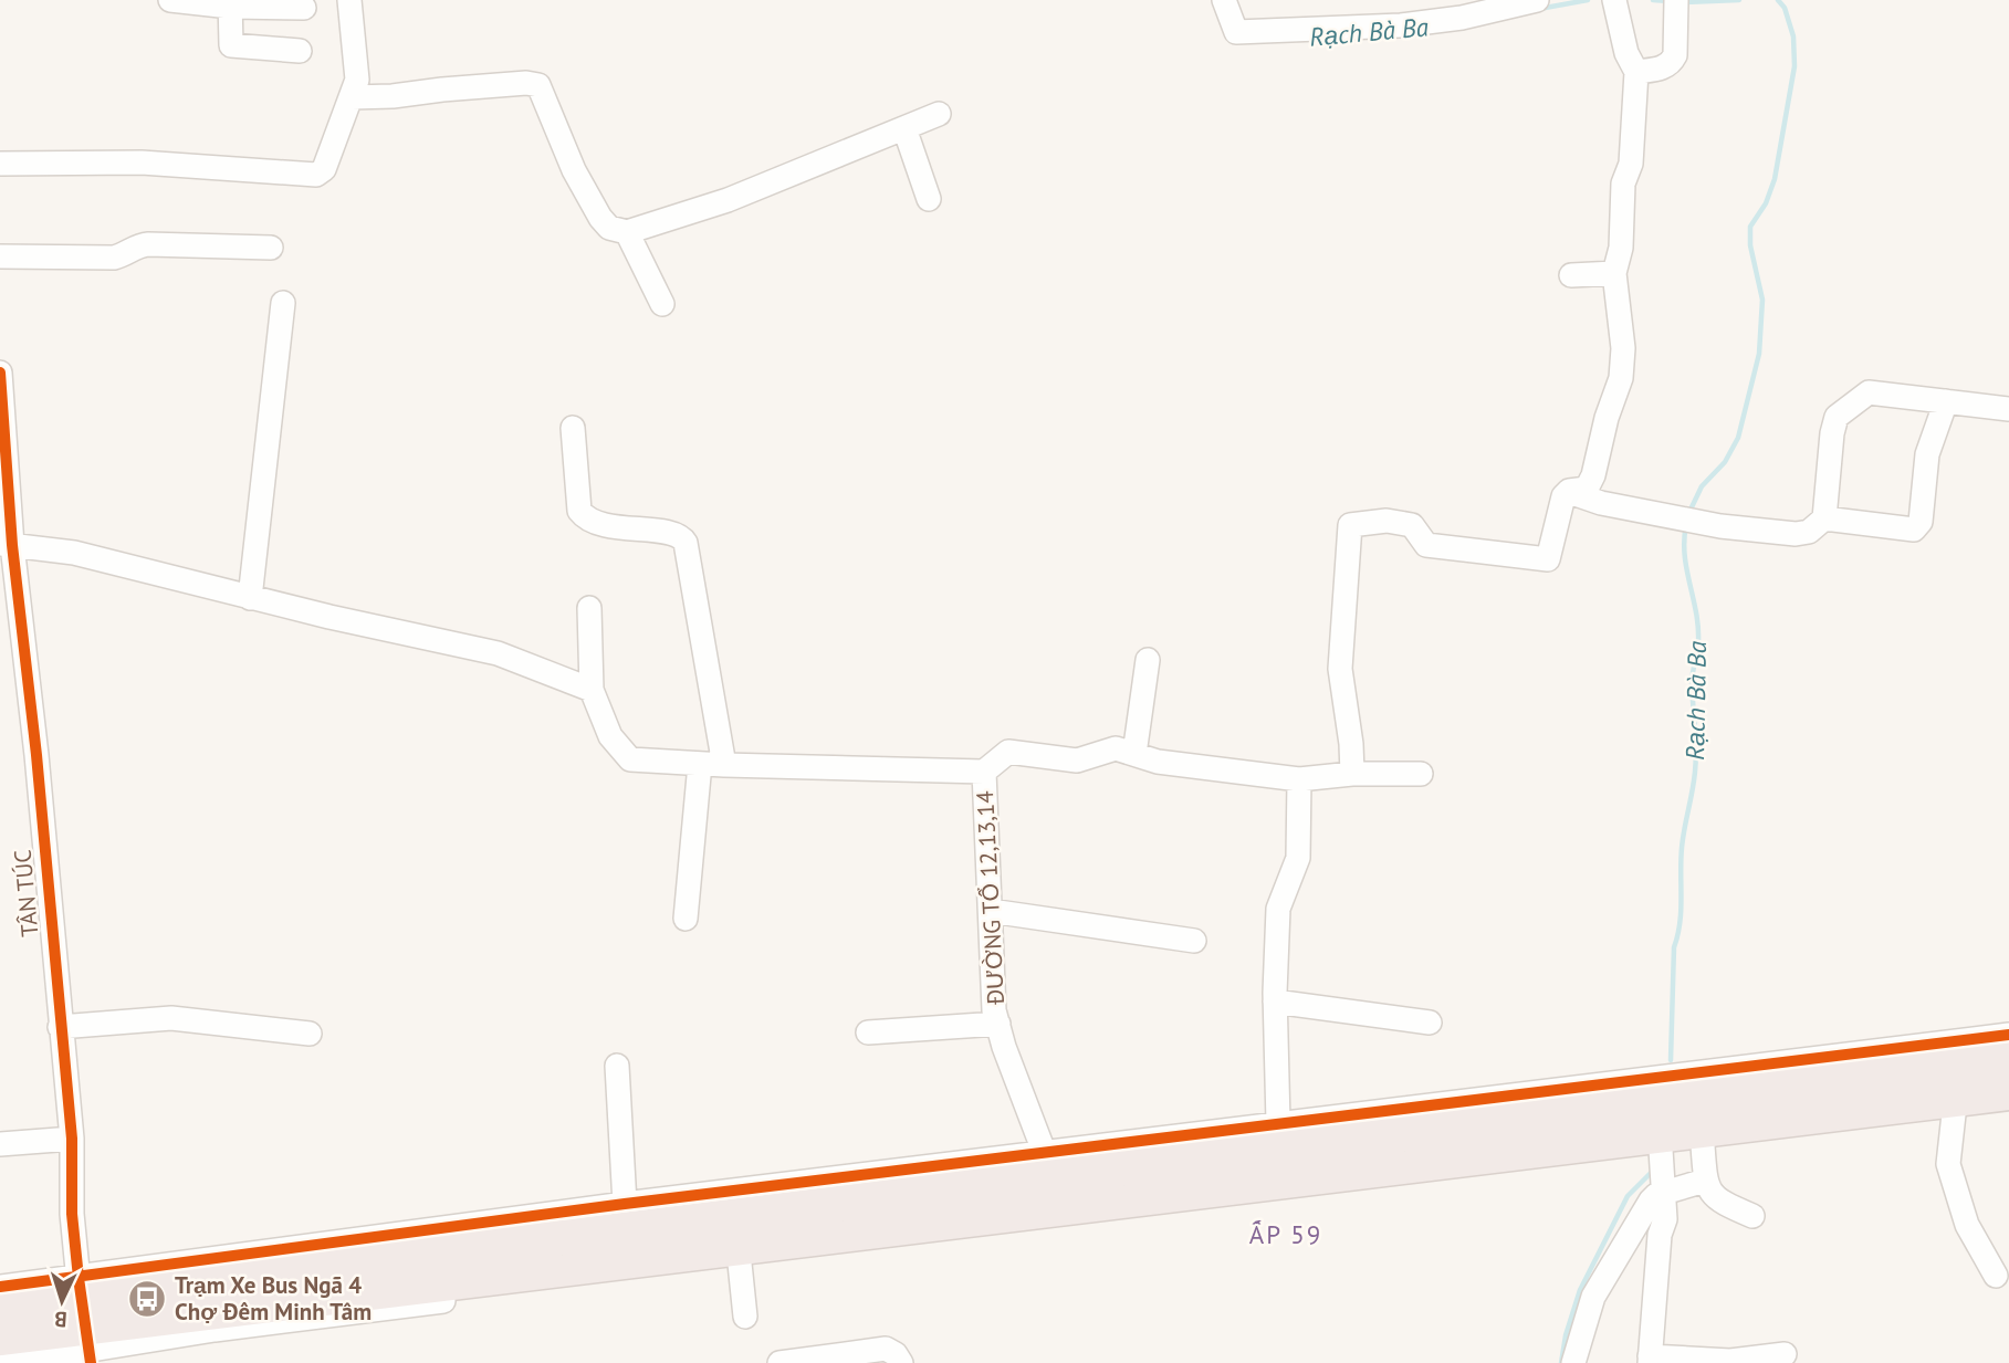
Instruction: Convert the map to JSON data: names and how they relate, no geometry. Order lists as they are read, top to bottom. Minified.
{"streets":{"street":["TÂN TÚC","ĐƯỜNG TỔ 12,13,14"]},"districts":["ẤP 59"],"water":["Rạch Bà Ba"],"places":{"bus stop":["Trạm Xe Bus Ngã 4 Chợ Đêm Minh Tâm"]},"north":"bottom"}
